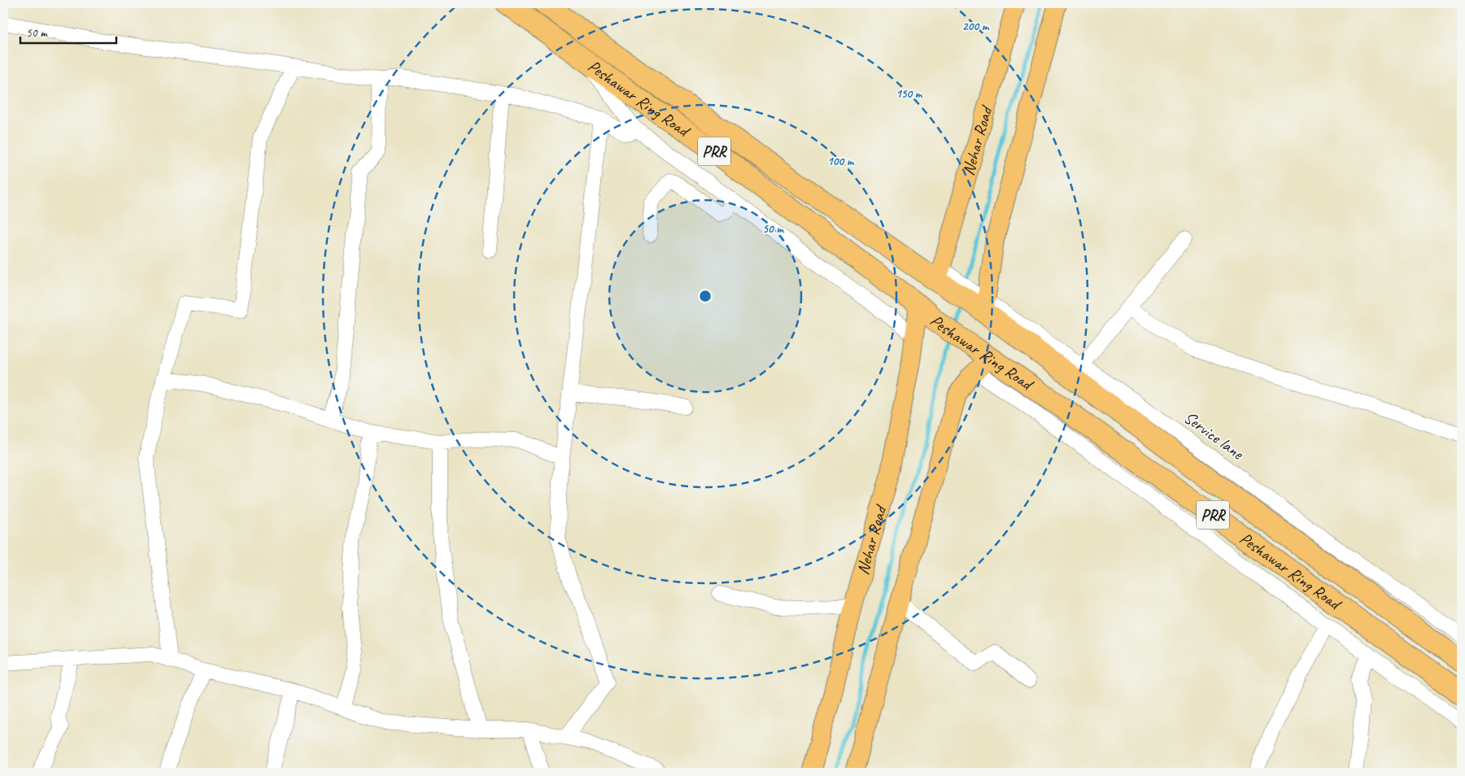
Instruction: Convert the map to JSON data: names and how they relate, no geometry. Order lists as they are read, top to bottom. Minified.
{"streets":{"highway":["Peshawar Ring Road","PRR"],"main road":["Nehar Road"],"street":["Service lane"]},"crossings":[["Peshawar Ring Road","Nehar Road"],["Peshawar Ring Road","Service lane"]],"scale_bar":"50 m","rings":["200 m","150 m","100 m","50 m"]}
